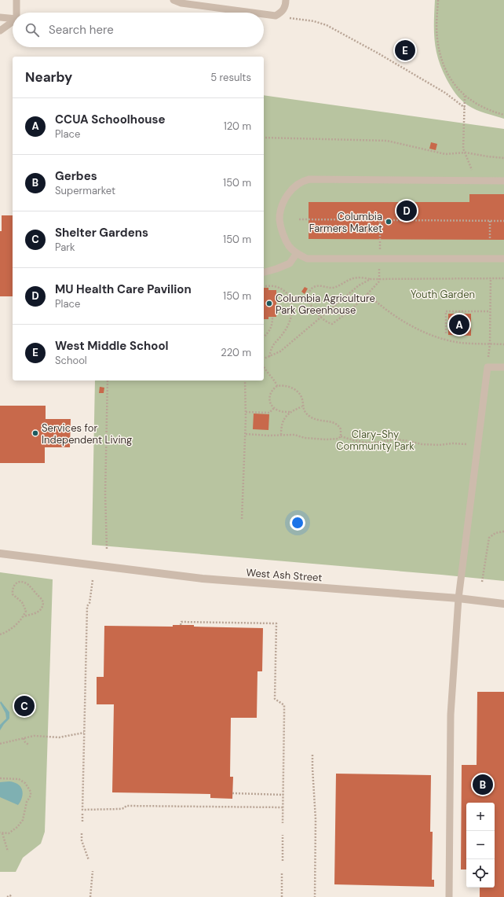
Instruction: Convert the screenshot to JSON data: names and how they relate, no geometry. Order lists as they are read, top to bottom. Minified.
{"streets":{"street":["West Ash Street"]},"parks":["Youth Garden","Clary-Shy Community Park"],"places":["Columbia Farmers Market","Columbia Agriculture Park Greenhouse","Services for Independent Living"],"page":{"search":"Search here","pins":["E","D","A","C","B"],"heading":["Nearby","5 results"],"list":[{"mark":"A","name":"CCUA Schoolhouse","note":"Place","value":"120 m"},{"mark":"B","name":"Gerbes","note":"Supermarket","value":"150 m"},{"mark":"C","name":"Shelter Gardens","note":"Park","value":"150 m"},{"mark":"D","name":"MU Health Care Pavilion","note":"Place","value":"150 m"},{"mark":"E","name":"West Middle School","note":"School","value":"220 m"}],"map_buttons":["+","−"]}}
